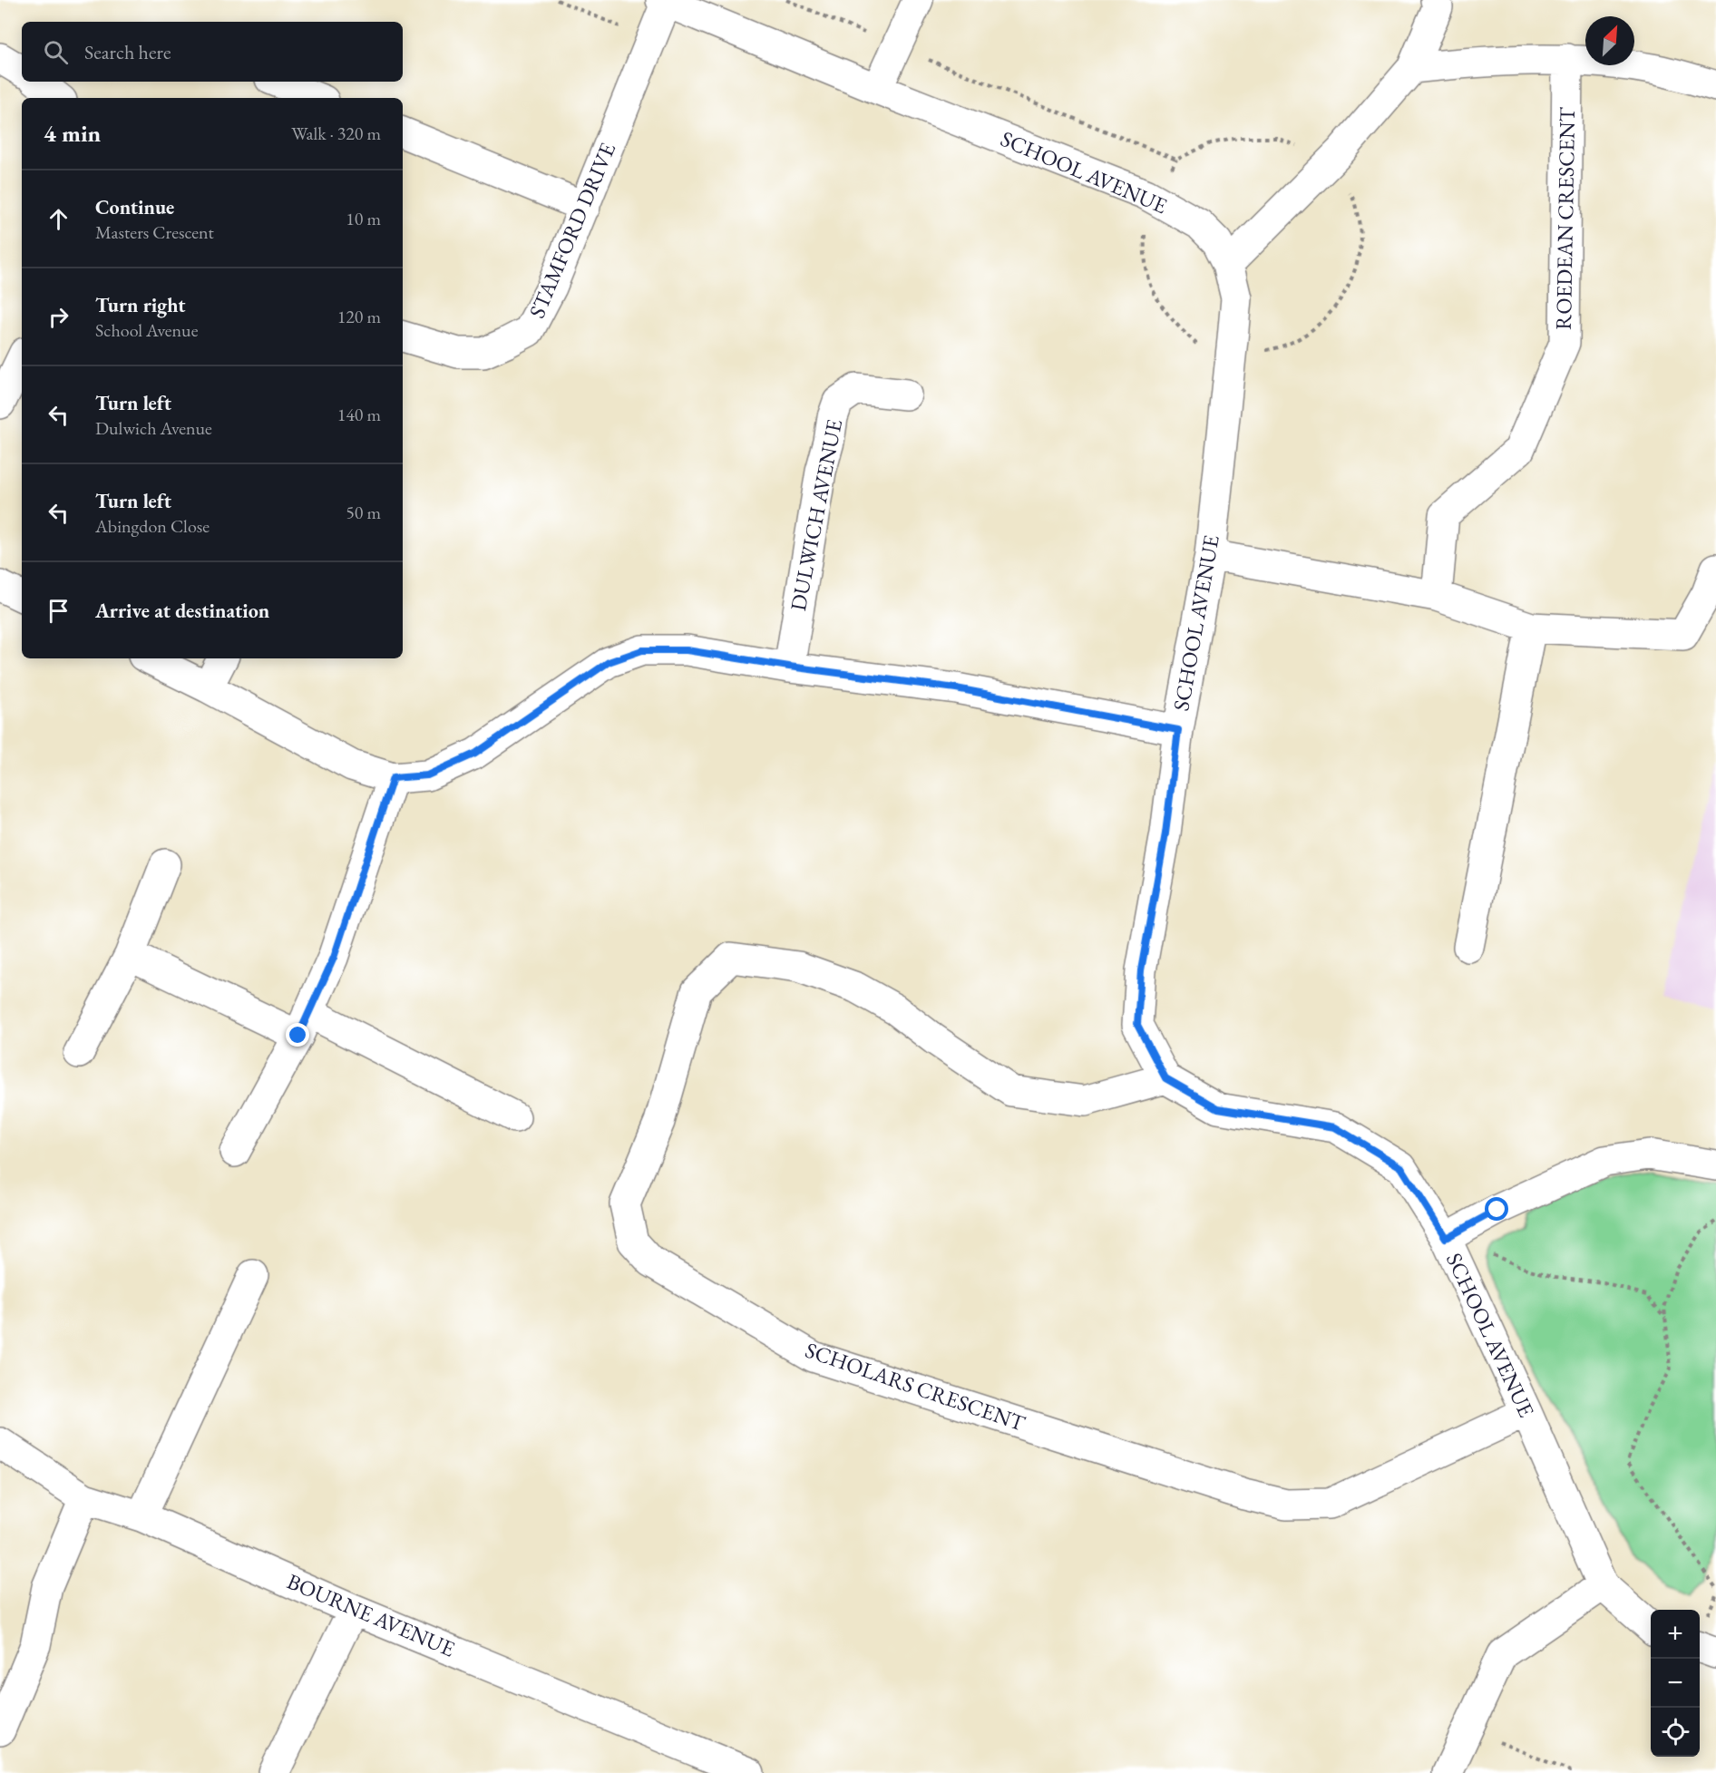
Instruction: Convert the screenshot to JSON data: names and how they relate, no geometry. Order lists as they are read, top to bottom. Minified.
{"streets":{"street":["SCHOOL AVENUE","ROEDEAN CRESCENT","STAMFORD DRIVE","DULWICH AVENUE","SCHOLARS CRESCENT","BOURNE AVENUE"]},"crossings":[["SCHOOL AVENUE","STAMFORD DRIVE"],["SCHOOL AVENUE","SCHOLARS CRESCENT"]],"north":"top right","page":{"search":"Search here","heading":["4 min","Walk · 320 m"],"list":[["Continue","Masters Crescent","10 m"],["Turn right","School Avenue","120 m"],["Turn left","Dulwich Avenue","140 m"],["Turn left","Abingdon Close","50 m"],"Arrive at destination"],"map_buttons":["+","−"]}}
